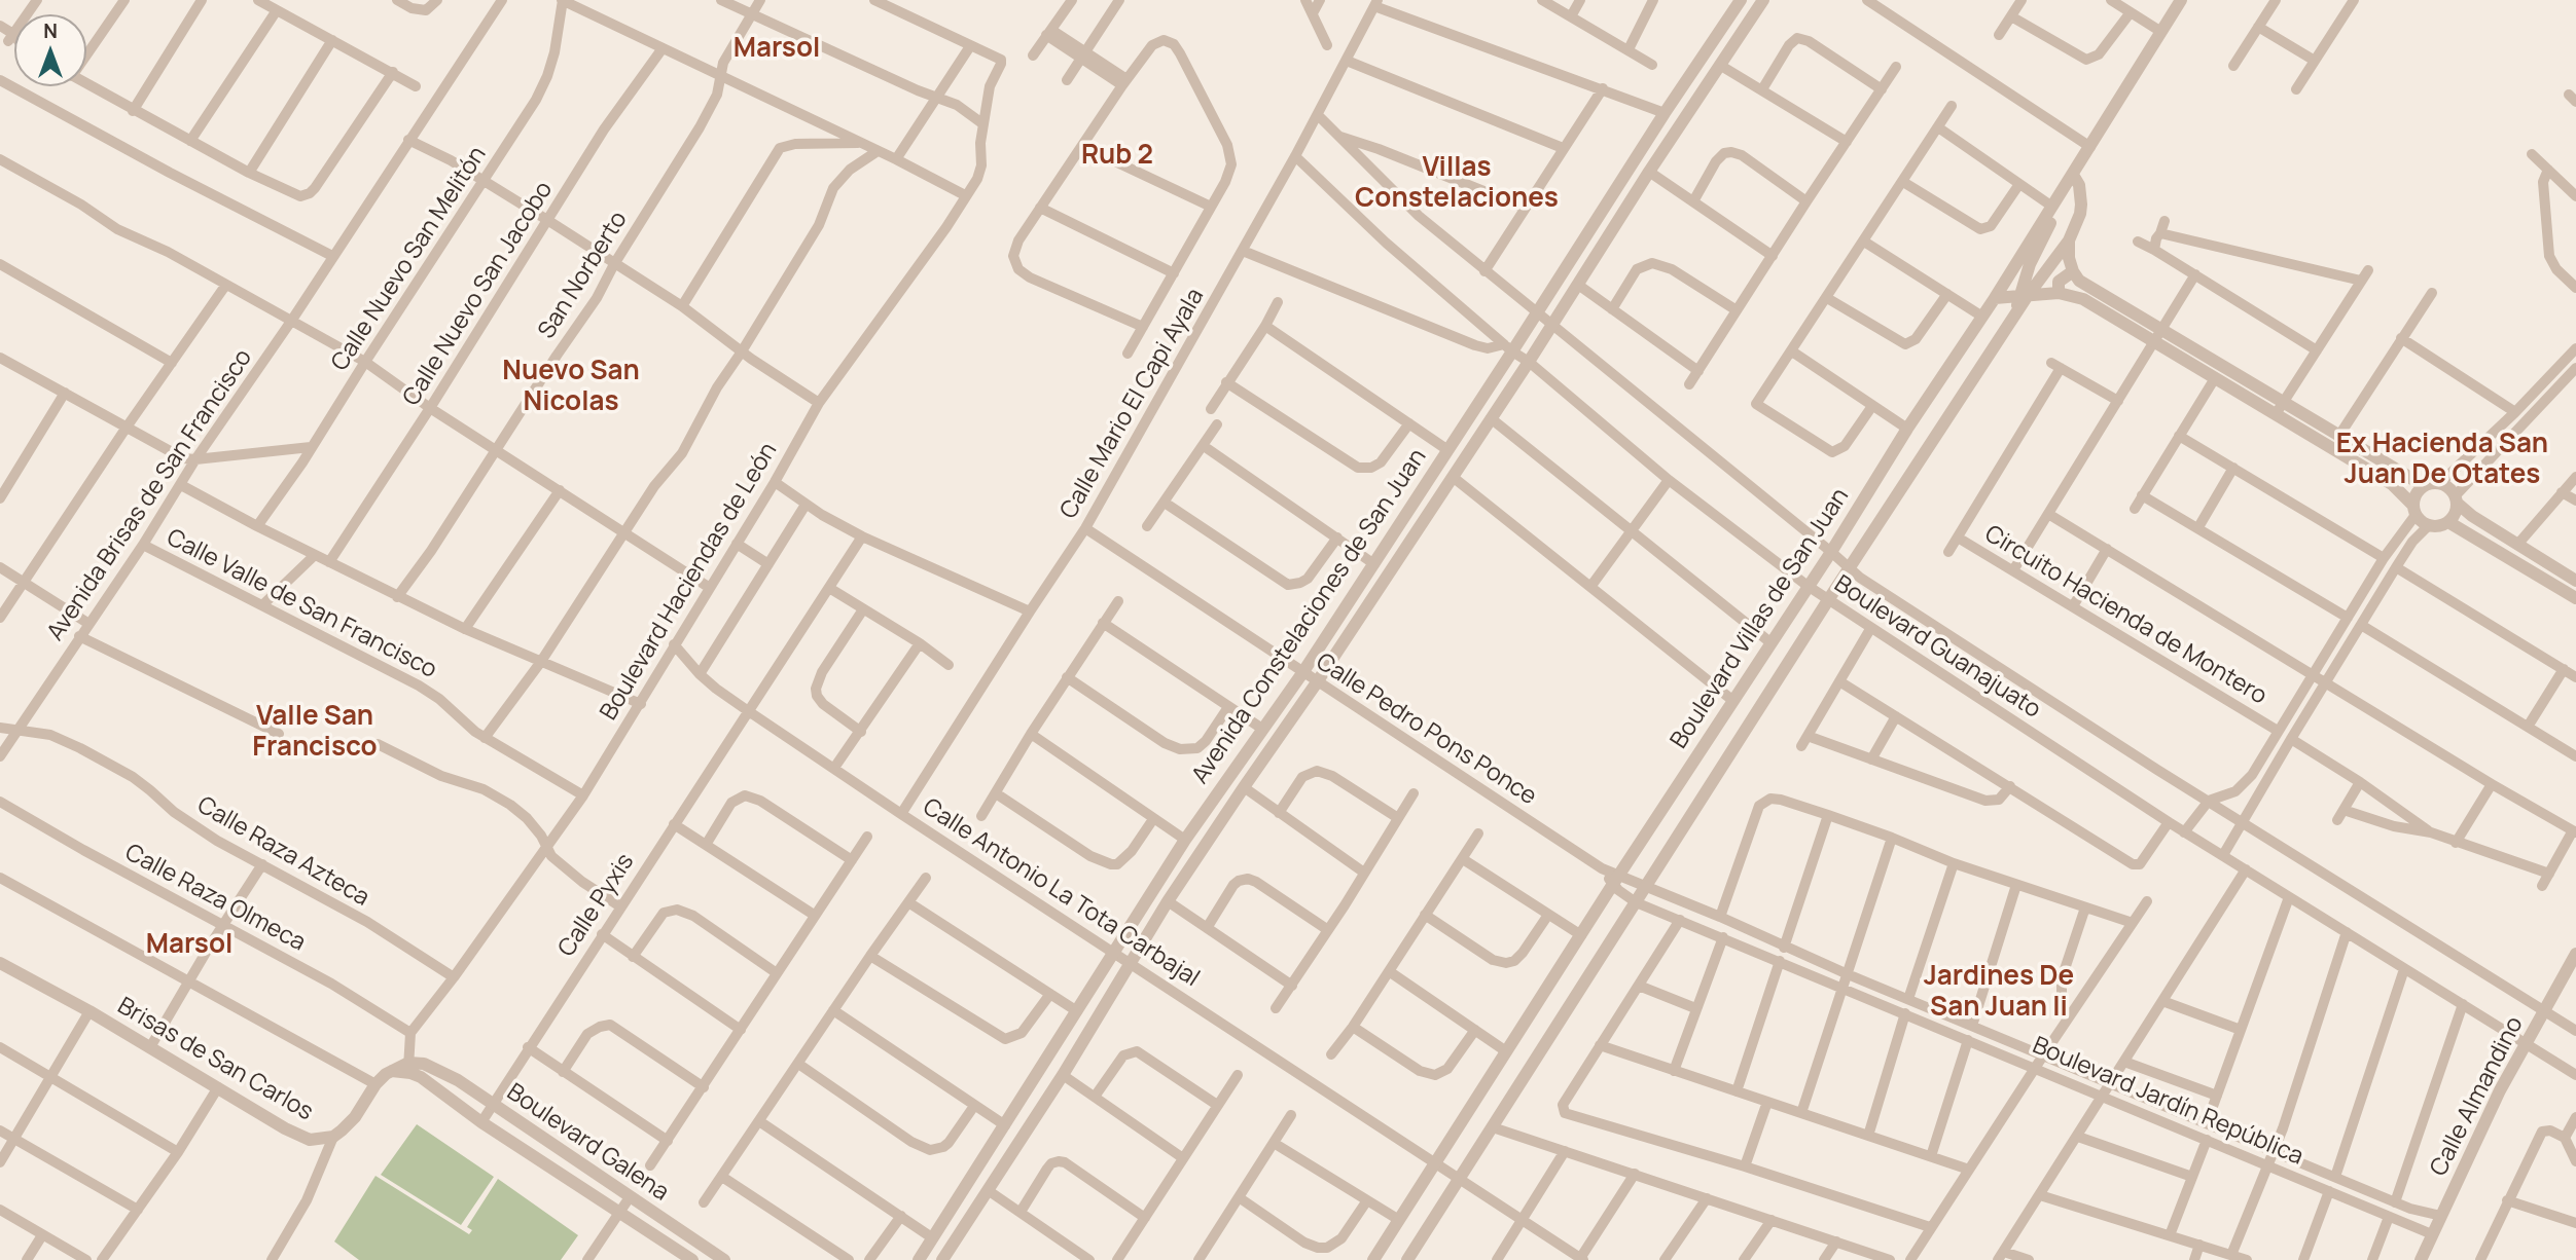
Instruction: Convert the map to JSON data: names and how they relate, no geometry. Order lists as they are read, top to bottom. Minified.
{"streets":{"street":["Calle Nuevo San Melitón","San Norberto","Calle Nuevo San Jacobo","Calle Mario El Capi Ayala","Avenida Brisas de San Francisco","Boulevard Haciendas de León","Calle Valle de San Francisco","Circuito Hacienda de Montero","Avenida Constelaciones de San Juan","Boulevard Villas de San Juan","Boulevard Guanajuato","Calle Pedro Pons Ponce","Calle Raza Azteca","Calle Antonio La Tota Carbajal","Calle Raza Olmeca","Calle Pyxis","Brisas de San Carlos","Calle Almandino","Boulevard Jardín República","Boulevard Galena"]},"crossings":[["Calle Mario El Capi Ayala","Boulevard Guanajuato"],["Calle Mario El Capi Ayala","Calle Pedro Pons Ponce"],["Calle Mario El Capi Ayala","Calle Antonio La Tota Carbajal"],["Avenida Brisas de San Francisco","Calle Valle de San Francisco"],["Avenida Brisas de San Francisco","Calle Raza Azteca"],["Boulevard Haciendas de León","Calle Valle de San Francisco"],["Boulevard Haciendas de León","Calle Raza Azteca"],["Boulevard Haciendas de León","Calle Antonio La Tota Carbajal"],["Boulevard Haciendas de León","Calle Raza Olmeca"],["Avenida Constelaciones de San Juan","Boulevard Guanajuato"],["Avenida Constelaciones de San Juan","Calle Pedro Pons Ponce"],["Avenida Constelaciones de San Juan","Calle Antonio La Tota Carbajal"],["Boulevard Villas de San Juan","Boulevard Guanajuato"],["Boulevard Villas de San Juan","Calle Pedro Pons Ponce"],["Boulevard Villas de San Juan","Calle Antonio La Tota Carbajal"],["Boulevard Villas de San Juan","Boulevard Jardín República"],["Boulevard Guanajuato","Calle Almandino"],["Calle Pedro Pons Ponce","Boulevard Jardín República"],["Calle Antonio La Tota Carbajal","Calle Pyxis"],["Calle Pyxis","Boulevard Galena"],["Brisas de San Carlos","Boulevard Galena"],["Calle Almandino","Boulevard Jardín República"]],"districts":["Marsol","Rub 2","Villas Constelaciones","Nuevo San Nicolas","Ex Hacienda San Juan De Otates","Valle San Francisco","Marsol","Jardines De San Juan Ii"],"north":"top"}
